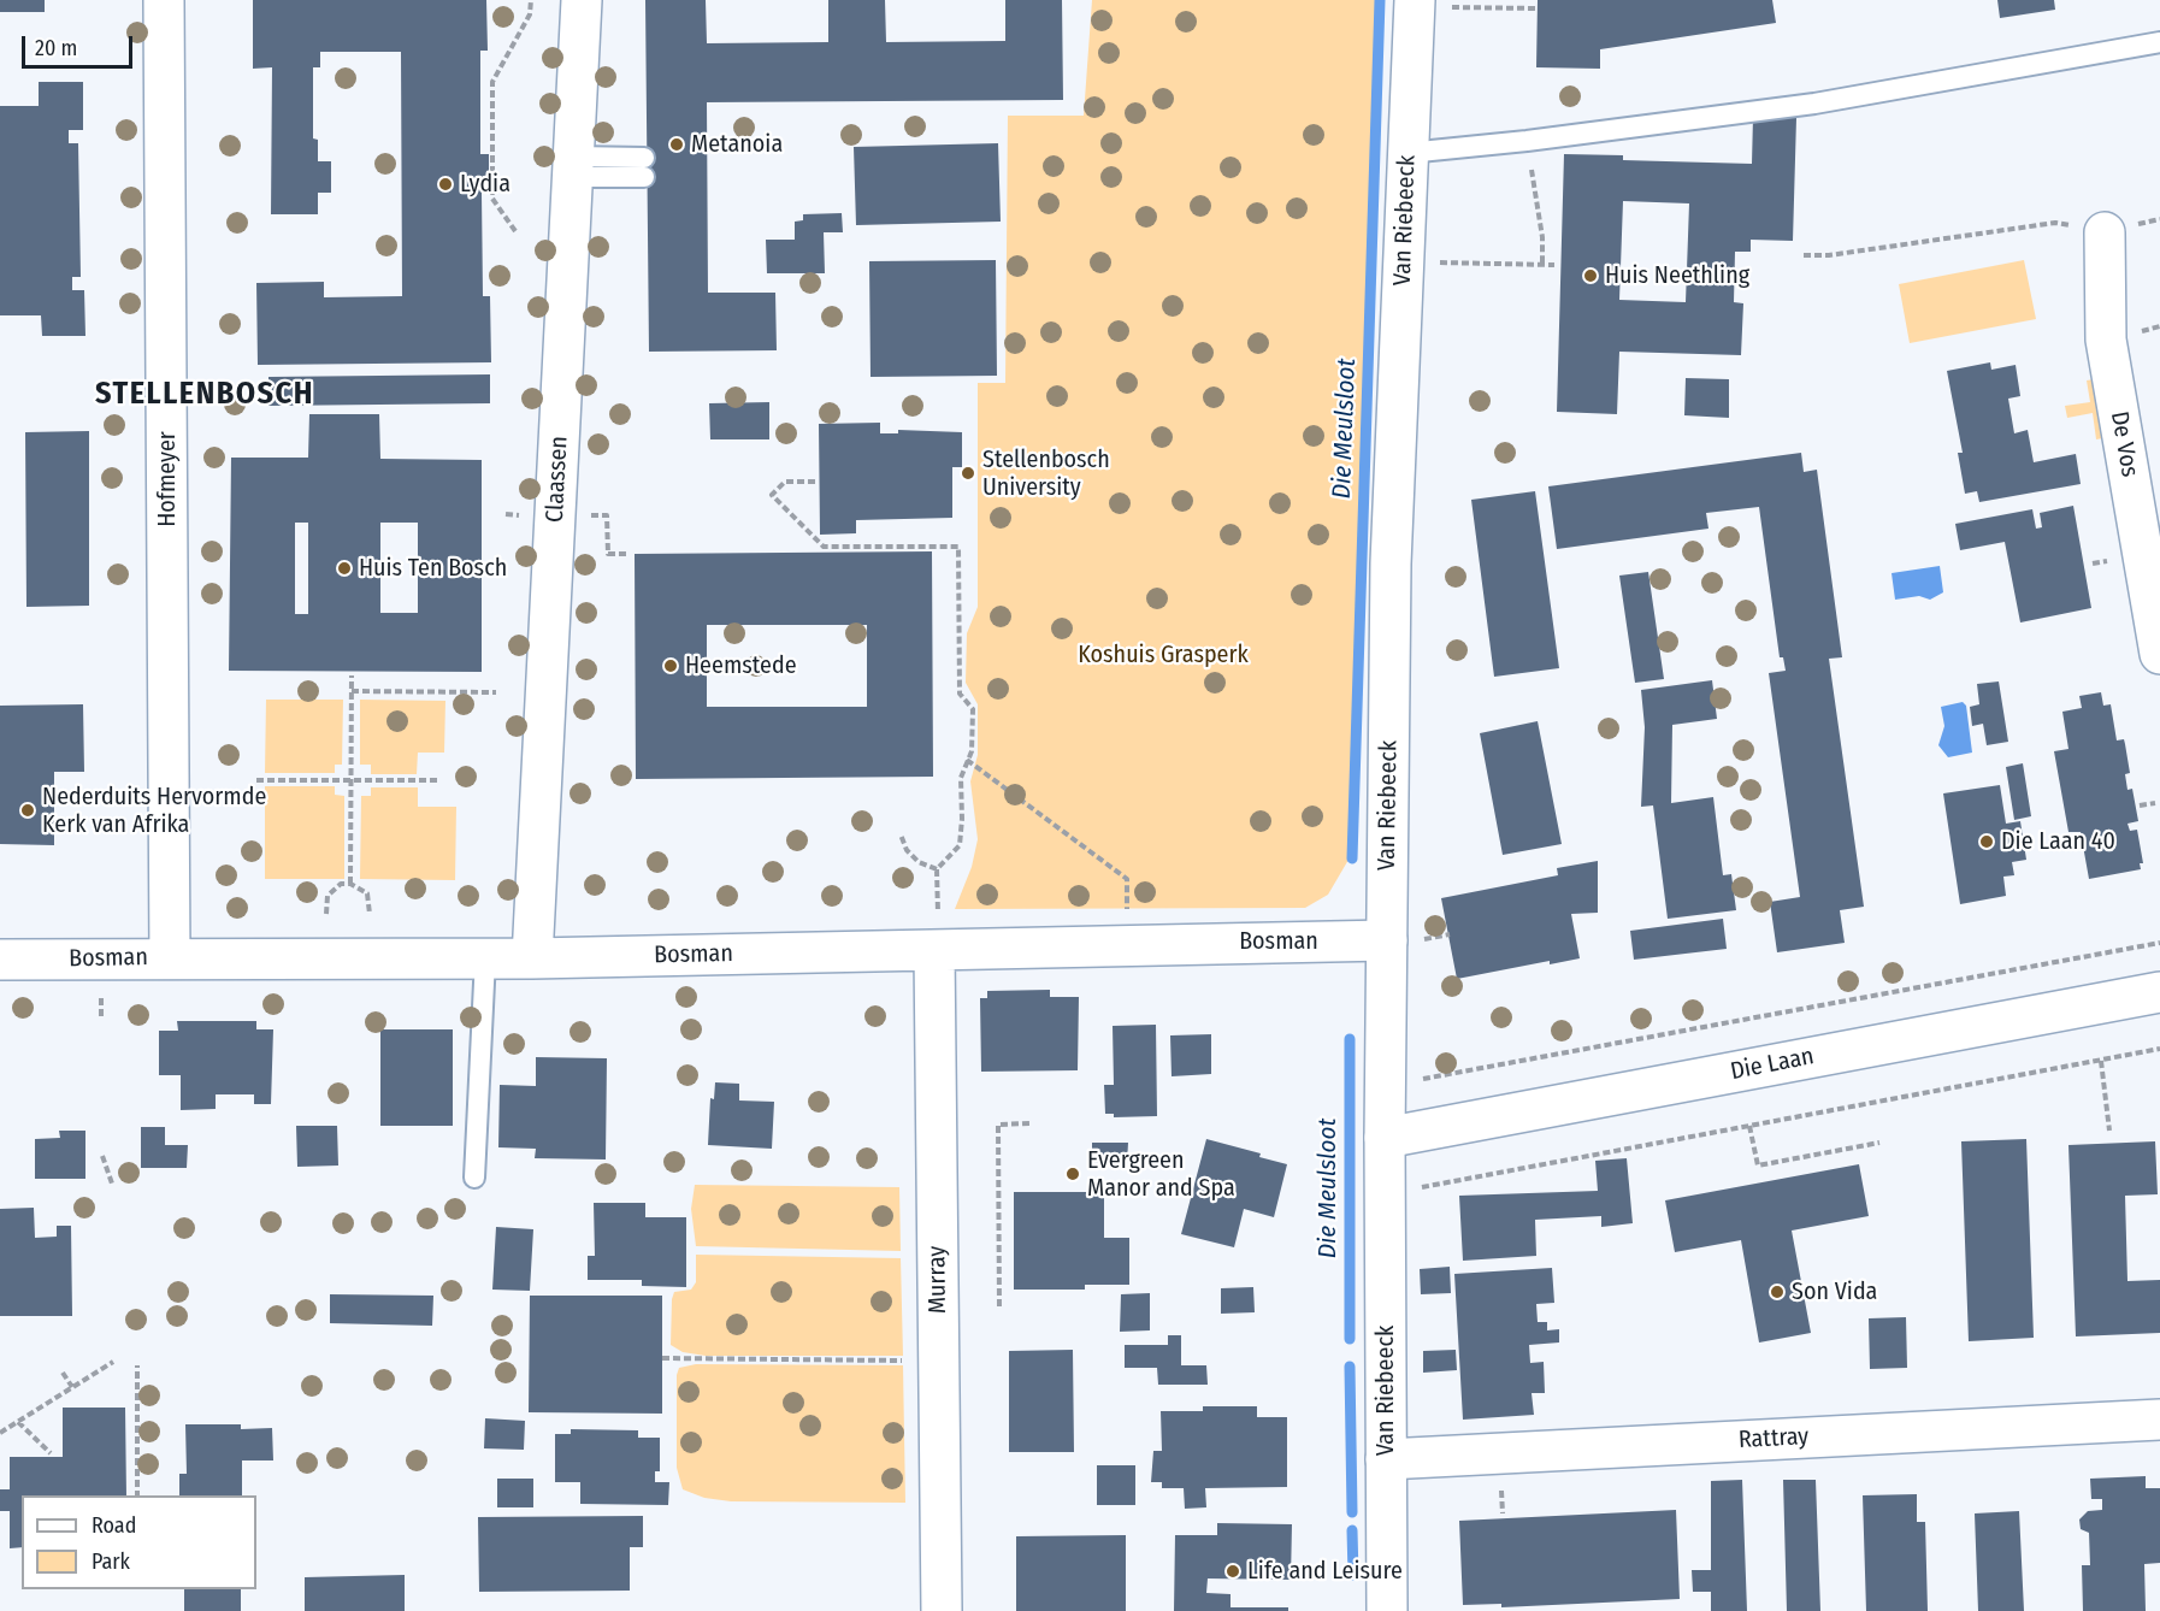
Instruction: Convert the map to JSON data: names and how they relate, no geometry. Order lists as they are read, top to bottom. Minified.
{"streets":{"street":["Van Riebeeck","De Vos","Hofmeyer","Claassen","Bosman","Die Laan","Murray","Rattray"]},"crossings":[["Van Riebeeck","Bosman"],["Van Riebeeck","Die Laan"],["Van Riebeeck","Rattray"],["Hofmeyer","Bosman"],["Claassen","Bosman"],["Bosman","Murray"]],"districts":["STELLENBOSCH"],"water":["Die Meulsloot"],"parks":["Koshuis Grasperk"],"places":["Metanoia","Lydia","Huis Neethling","Stellenbosch University","Huis Ten Bosch","Heemstede","Nederduits Hervormde Kerk van Afrika","Die Laan 40","Evergreen Manor and Spa","Son Vida","Life and Leisure"],"legend":["Road","Park"],"scale_bar":"20 m"}
